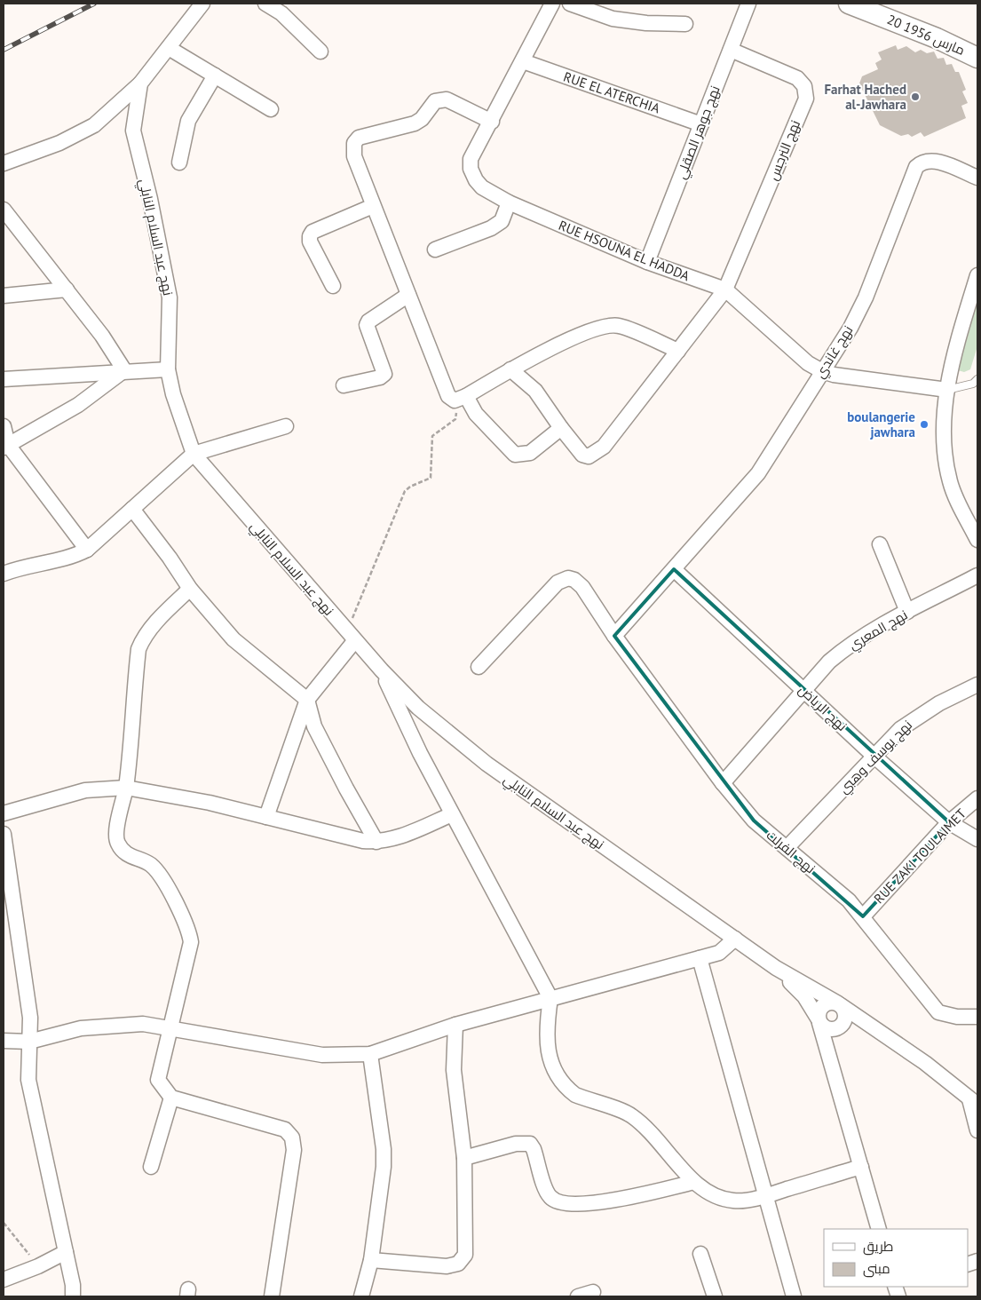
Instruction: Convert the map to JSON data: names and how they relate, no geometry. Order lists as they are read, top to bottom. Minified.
{"streets":{"main road":["20 مارس 1956"],"street":["RUE EL ATERCHIA","نهج جوهر الصقلي","نهج النرجس","نهج عبد السلام النابلي","RUE HSOUNA EL HADDA","نهج غاندي","نهج المعري","نهج الرياض","نهج يوسف وهبي","نهج الفرلت","RUE ZAKI TOULAIMET"]},"crossings":[["RUE EL ATERCHIA","نهج جوهر الصقلي"],["RUE EL ATERCHIA","RUE HSOUNA EL HADDA"],["نهج جوهر الصقلي","نهج النرجس"],["نهج جوهر الصقلي","RUE HSOUNA EL HADDA"],["نهج النرجس","RUE HSOUNA EL HADDA"],["RUE HSOUNA EL HADDA","نهج غاندي"],["نهج غاندي","نهج الرياض"],["نهج غاندي","نهج الفرلت"],["نهج المعري","نهج الرياض"],["نهج المعري","نهج الفرلت"],["نهج الرياض","نهج يوسف وهبي"],["نهج الرياض","RUE ZAKI TOULAIMET"],["نهج يوسف وهبي","نهج الفرلت"],["نهج الفرلت","RUE ZAKI TOULAIMET"]],"places":["Farhat Hached al-Jawhara","boulangerie jawhara"],"legend":["طريق","مبنى"]}
